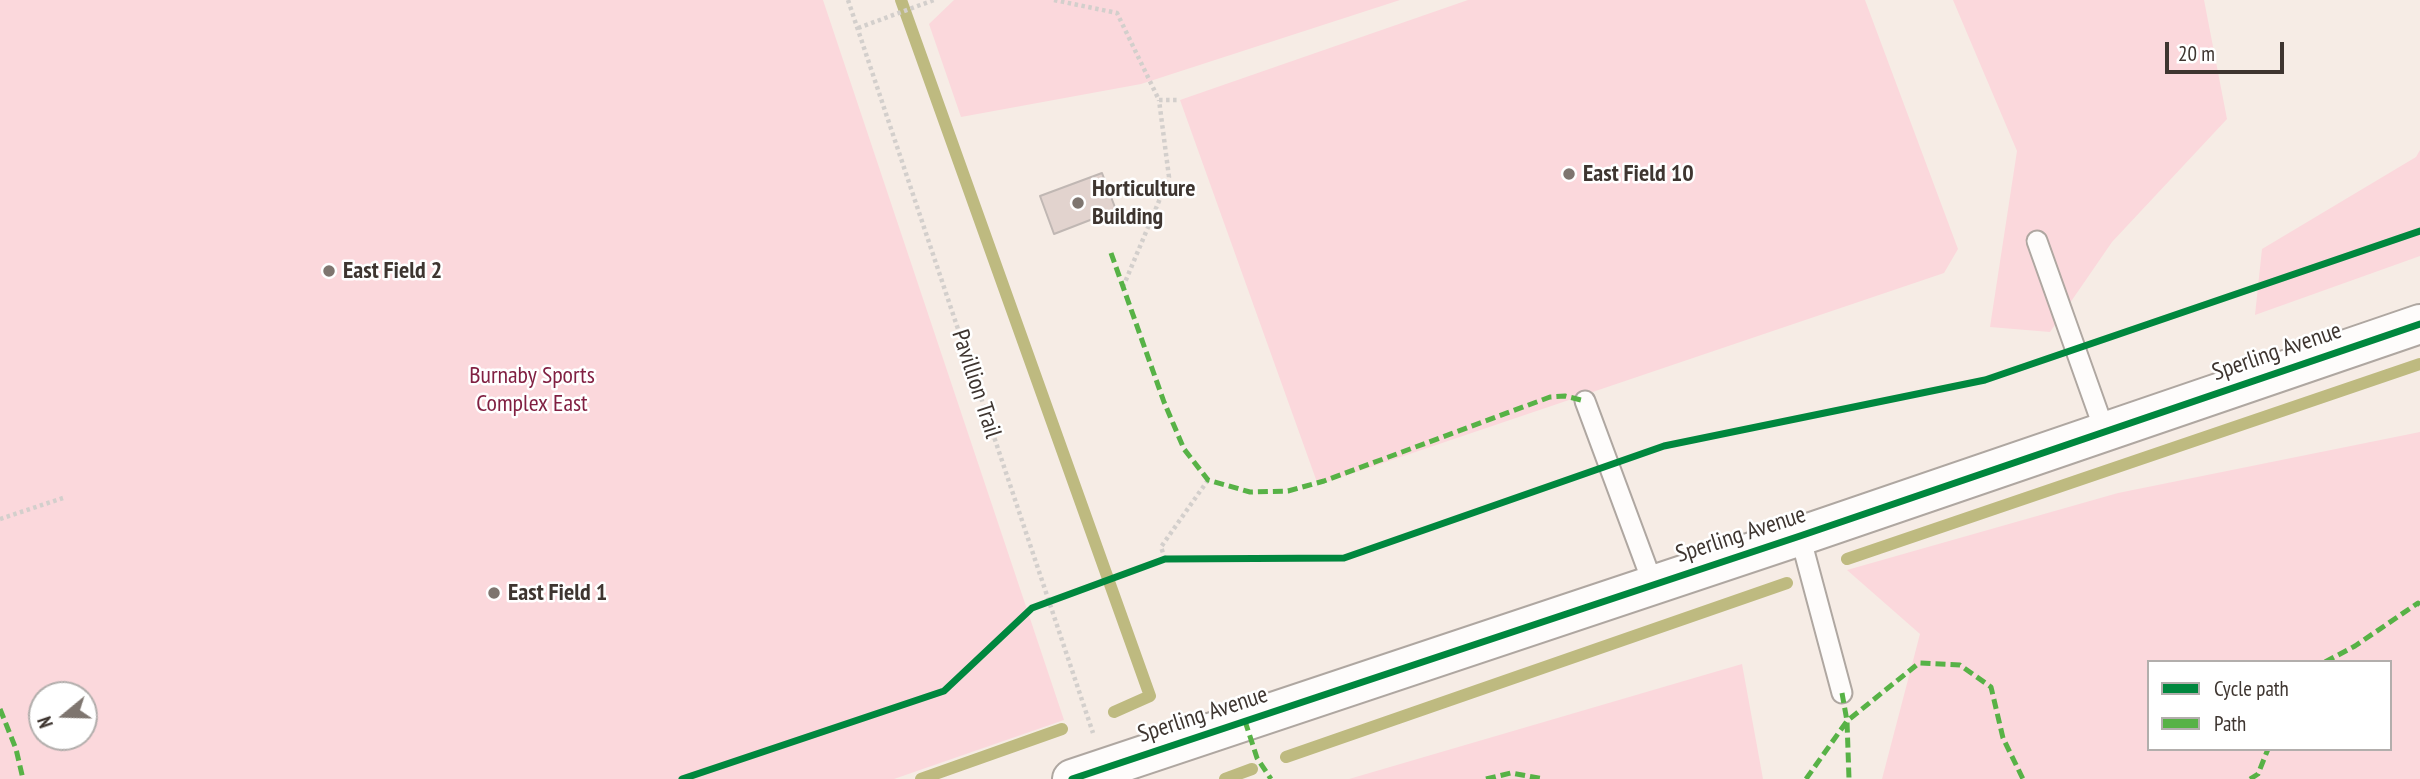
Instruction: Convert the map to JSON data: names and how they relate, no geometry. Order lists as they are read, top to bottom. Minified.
{"streets":{"street":["Sperling Avenue"],"path":["Pavillion Trail"]},"crossings":[["Sperling Avenue","Pavillion Trail"]],"parks":["Burnaby Sports Complex East"],"places":["East Field 10","Horticulture Building","East Field 2","East Field 1"],"legend":["Cycle path","Path"],"scale_bar":"20 m","north":"left"}
